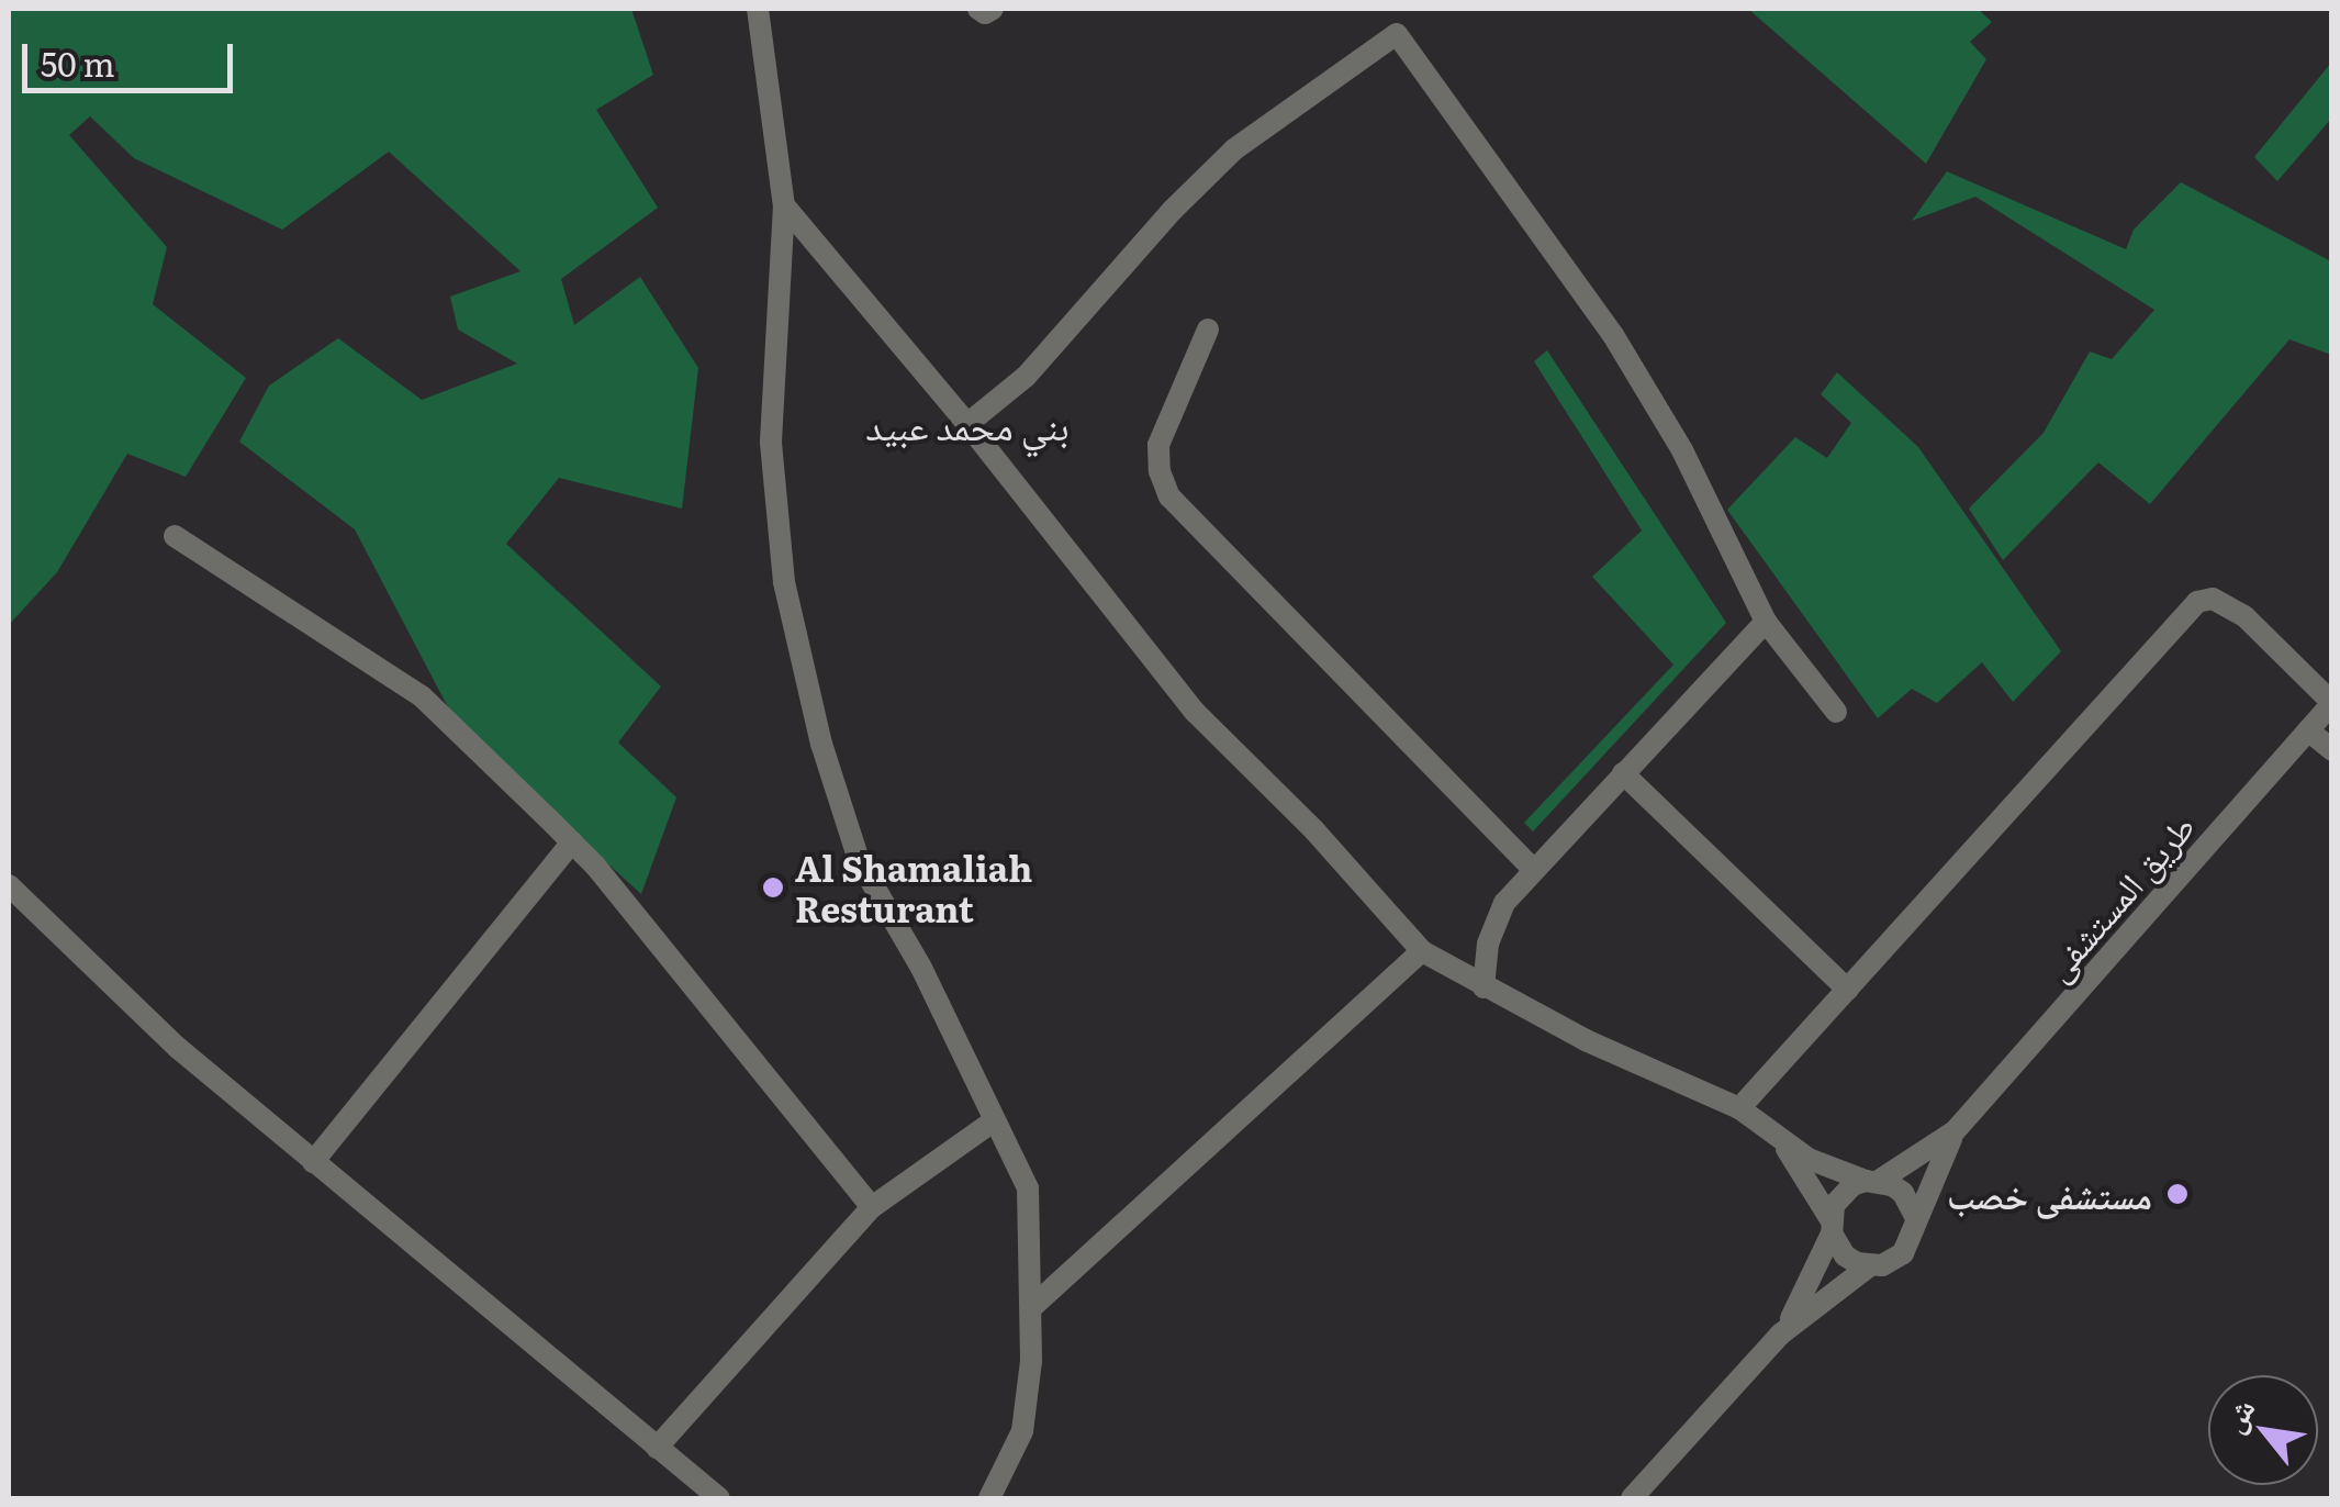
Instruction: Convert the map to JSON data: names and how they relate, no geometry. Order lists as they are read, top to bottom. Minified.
{"streets":{"street":["طريق المستشفى"]},"districts":["بني محمد عبيد"],"places":["Al Shamaliah Resturant","مستشفى خصب"],"scale_bar":"50 m","north":"top left"}
